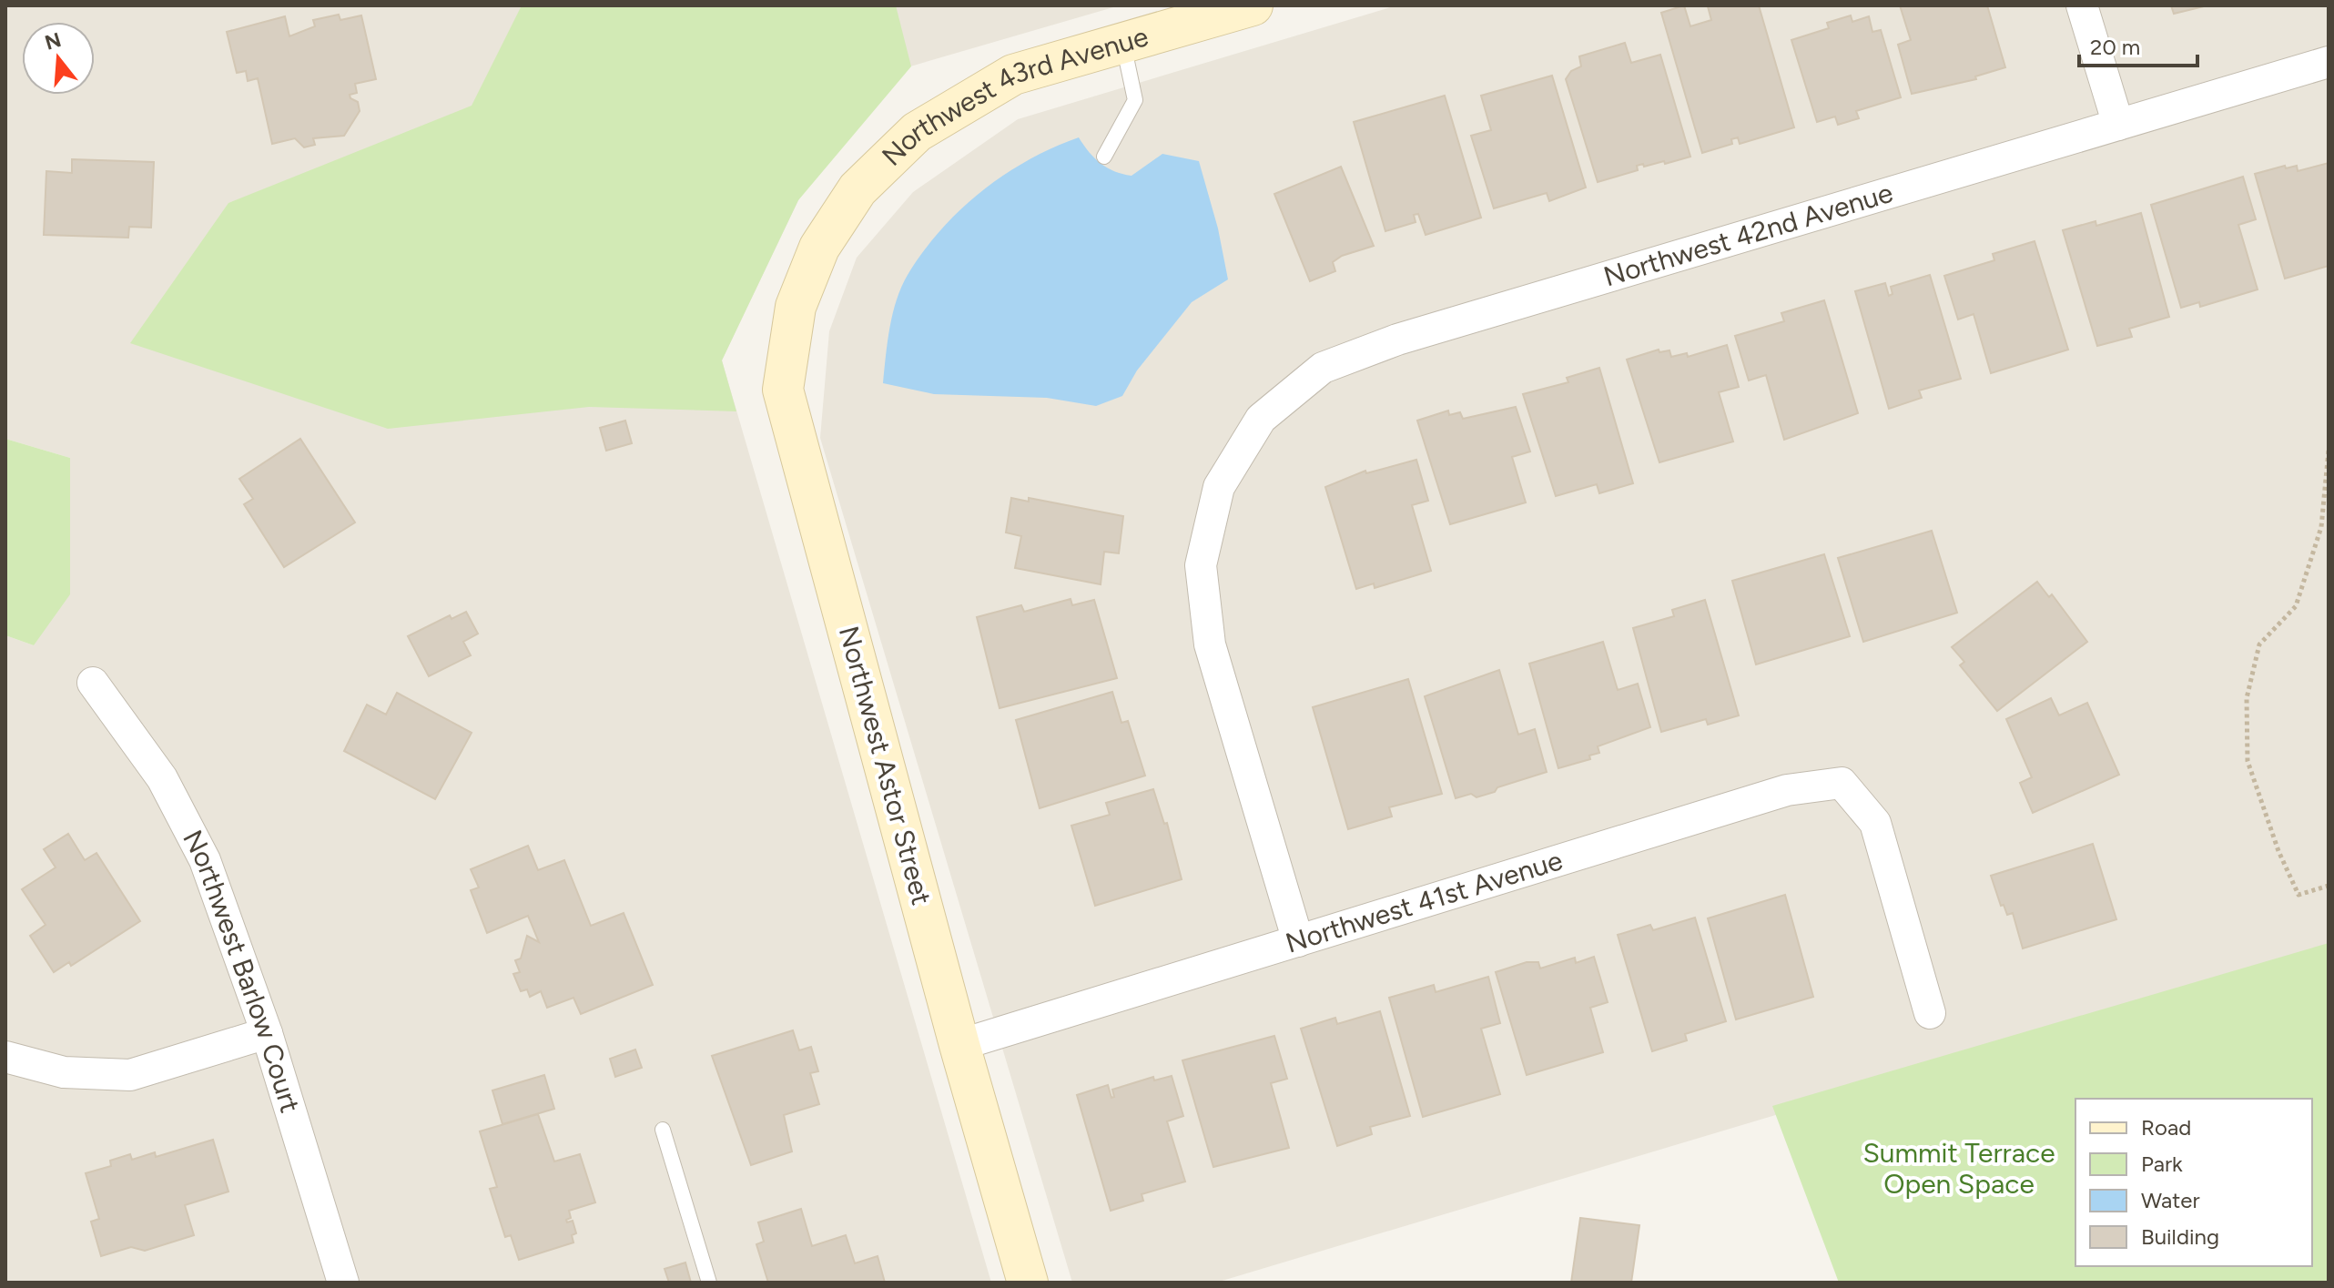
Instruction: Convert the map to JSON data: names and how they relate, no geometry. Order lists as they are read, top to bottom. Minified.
{"streets":{"street":["Northwest 43rd Avenue","Northwest 42nd Avenue","Northwest Astor Street","Northwest 41st Avenue","Northwest Barlow Court"]},"crossings":[["Northwest 43rd Avenue","Northwest Astor Street"],["Northwest 42nd Avenue","Northwest 41st Avenue"],["Northwest Astor Street","Northwest 41st Avenue"]],"parks":["Summit Terrace Open Space"],"legend":["Road","Park","Water","Building"],"scale_bar":"20 m","north":"top"}
